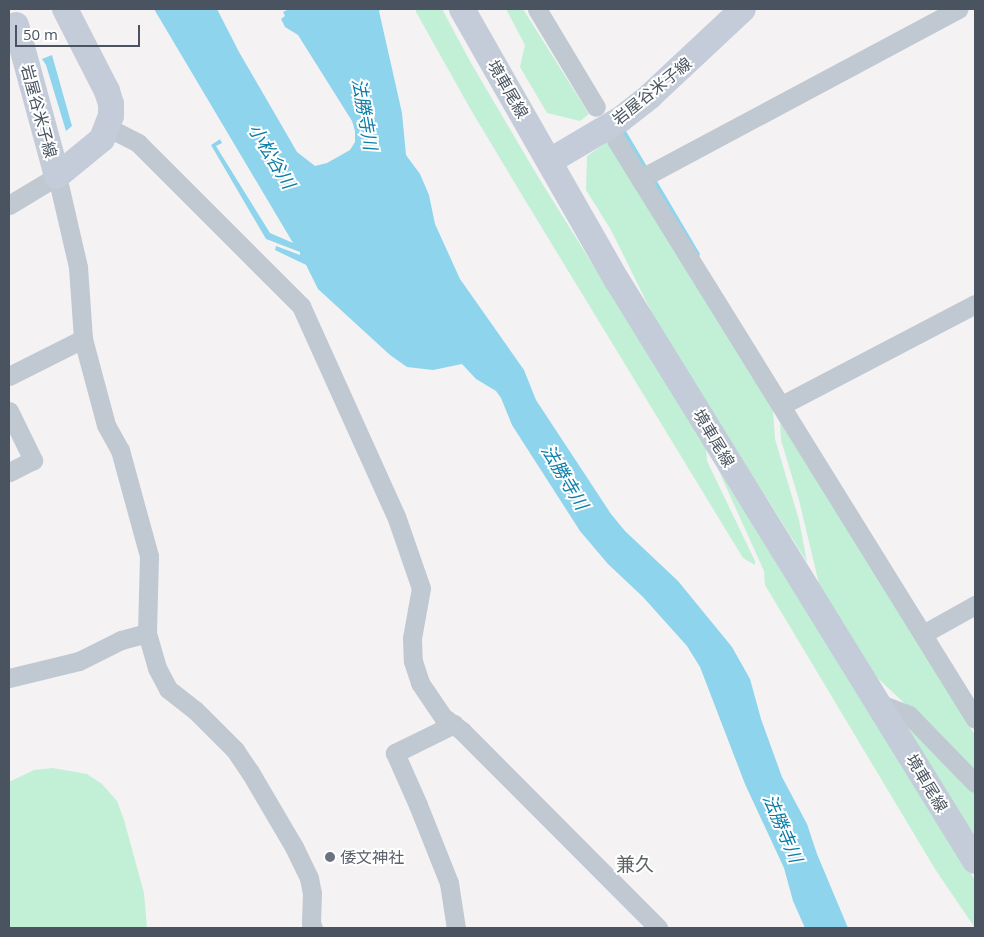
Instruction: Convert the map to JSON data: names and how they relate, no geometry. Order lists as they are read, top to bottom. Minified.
{"streets":{"main road":["境車尾線","岩屋谷米子線"]},"crossings":[["境車尾線","岩屋谷米子線"]],"districts":["兼久"],"water":["法勝寺川","小松谷川"],"places":["倭文神社"],"scale_bar":"50 m"}
